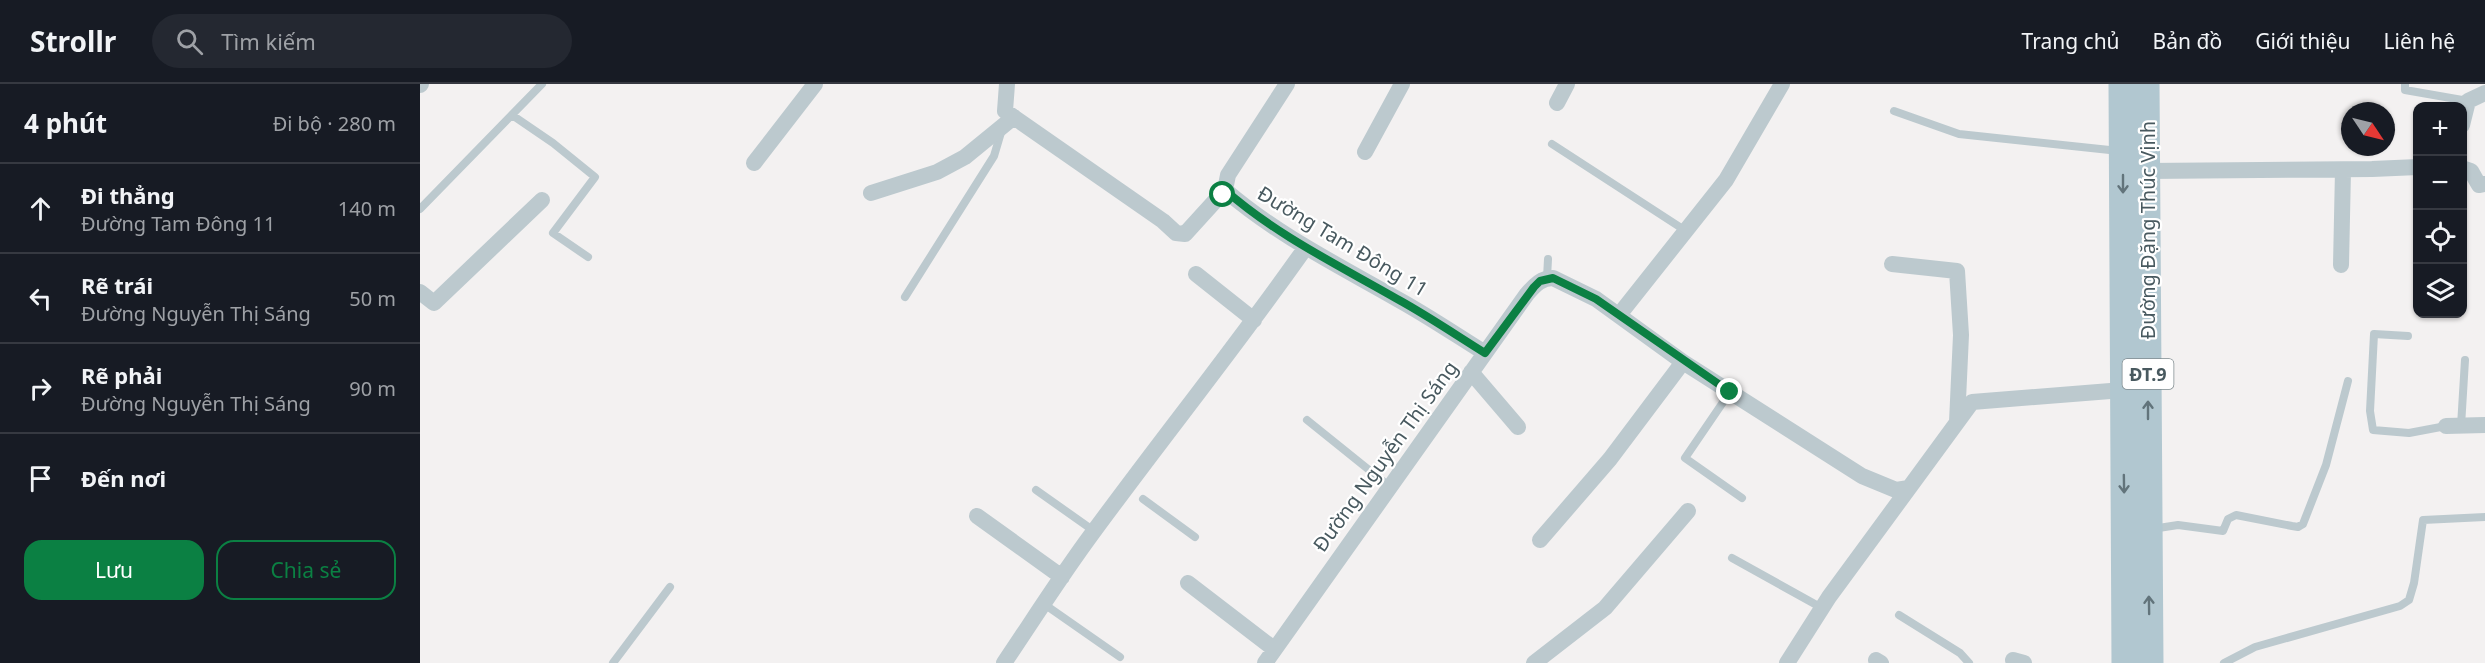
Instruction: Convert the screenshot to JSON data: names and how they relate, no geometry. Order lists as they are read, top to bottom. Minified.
{"streets":{"main road":["Đường Đặng Thúc Vịnh","ĐT.9"],"street":["Đường Tam Đông 11","Đường Nguyễn Thị Sáng"]},"crossings":[["Đường Tam Đông 11","Đường Nguyễn Thị Sáng"]],"north":"bottom right","page":{"header":"Strollr","search":"Tìm kiếm","nav":["Trang chủ","Bản đồ","Giới thiệu","Liên hệ"],"heading":["4 phút","Đi bộ · 280 m"],"map_buttons":["+","−"],"list":[["Đi thẳng","Đường Tam Đông 11","140 m"],["Rẽ trái","Đường Nguyễn Thị Sáng","50 m"],["Rẽ phải","Đường Nguyễn Thị Sáng","90 m"],"Đến nơi"],"buttons":["Lưu","Chia sẻ"]}}
